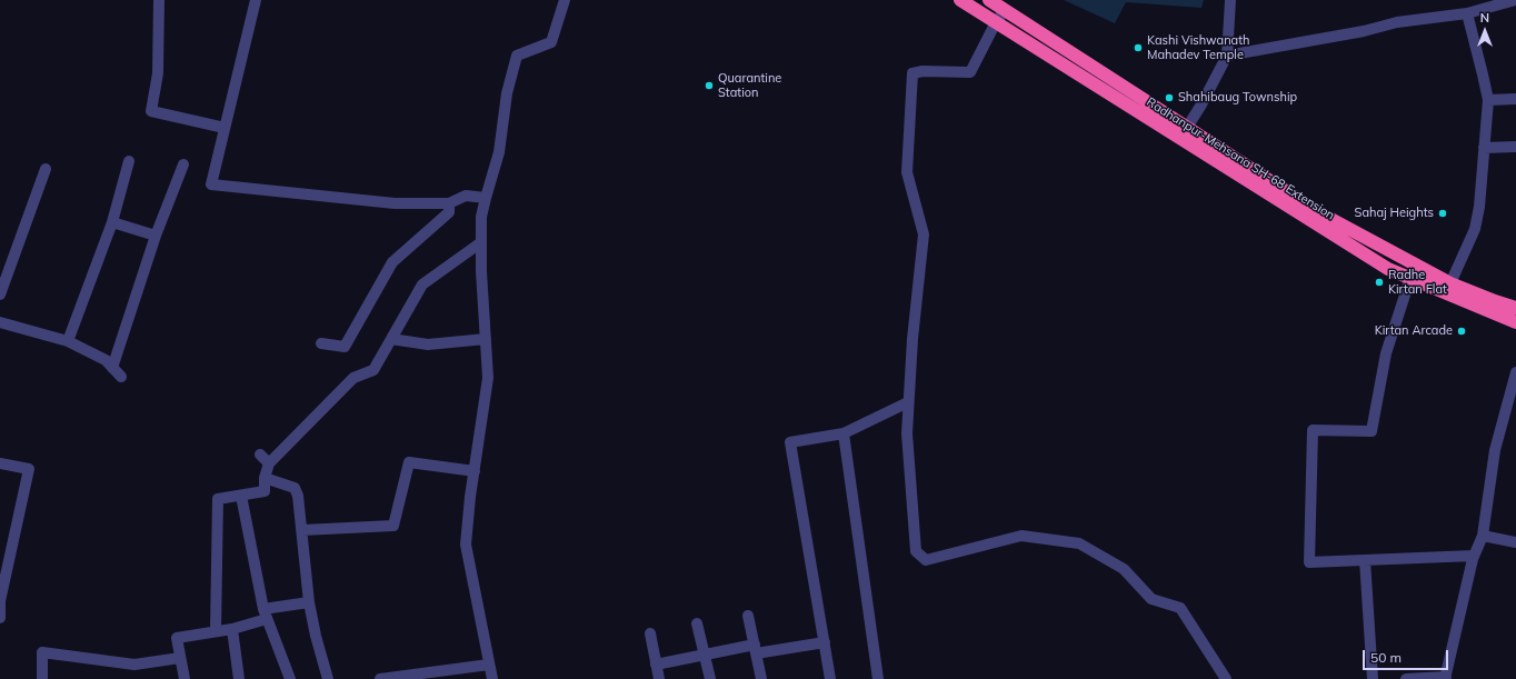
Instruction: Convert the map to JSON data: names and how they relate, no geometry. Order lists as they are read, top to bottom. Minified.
{"streets":{"highway":["Radhanpur-Mehsana SH-68 Extension"]},"places":["Kashi Vishwanath Mahadev Temple","Quarantine Station","Shahibaug Township","Sahaj Heights","Radhe Kirtan Flat","Kirtan Arcade"],"scale_bar":"50 m","north":"top"}
